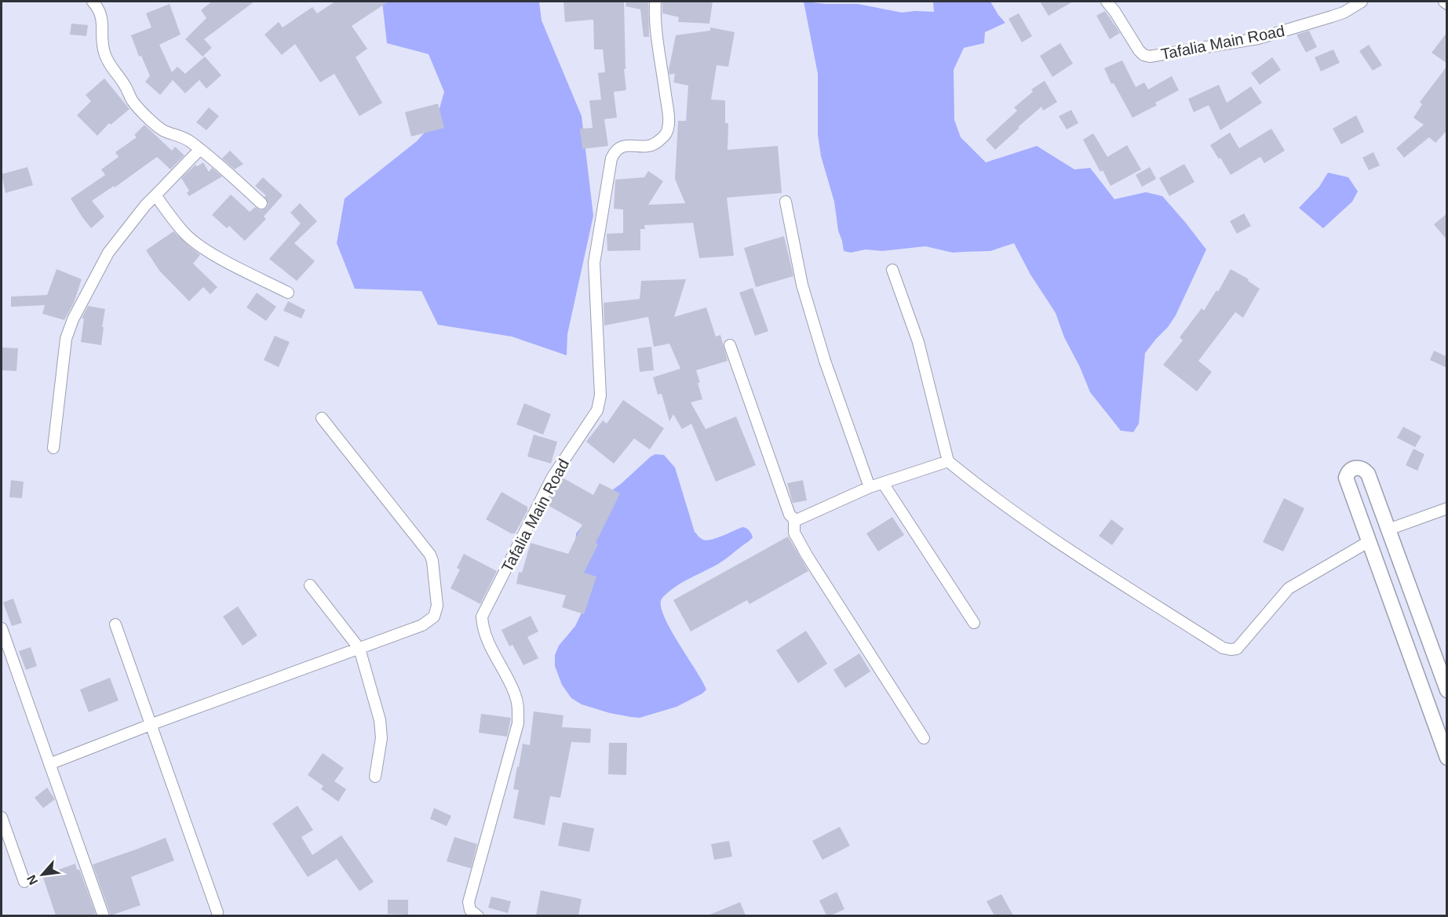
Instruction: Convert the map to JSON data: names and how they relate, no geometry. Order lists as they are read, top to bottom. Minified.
{"streets":{"street":["Tafalia Main Road"]},"north":"bottom left"}
